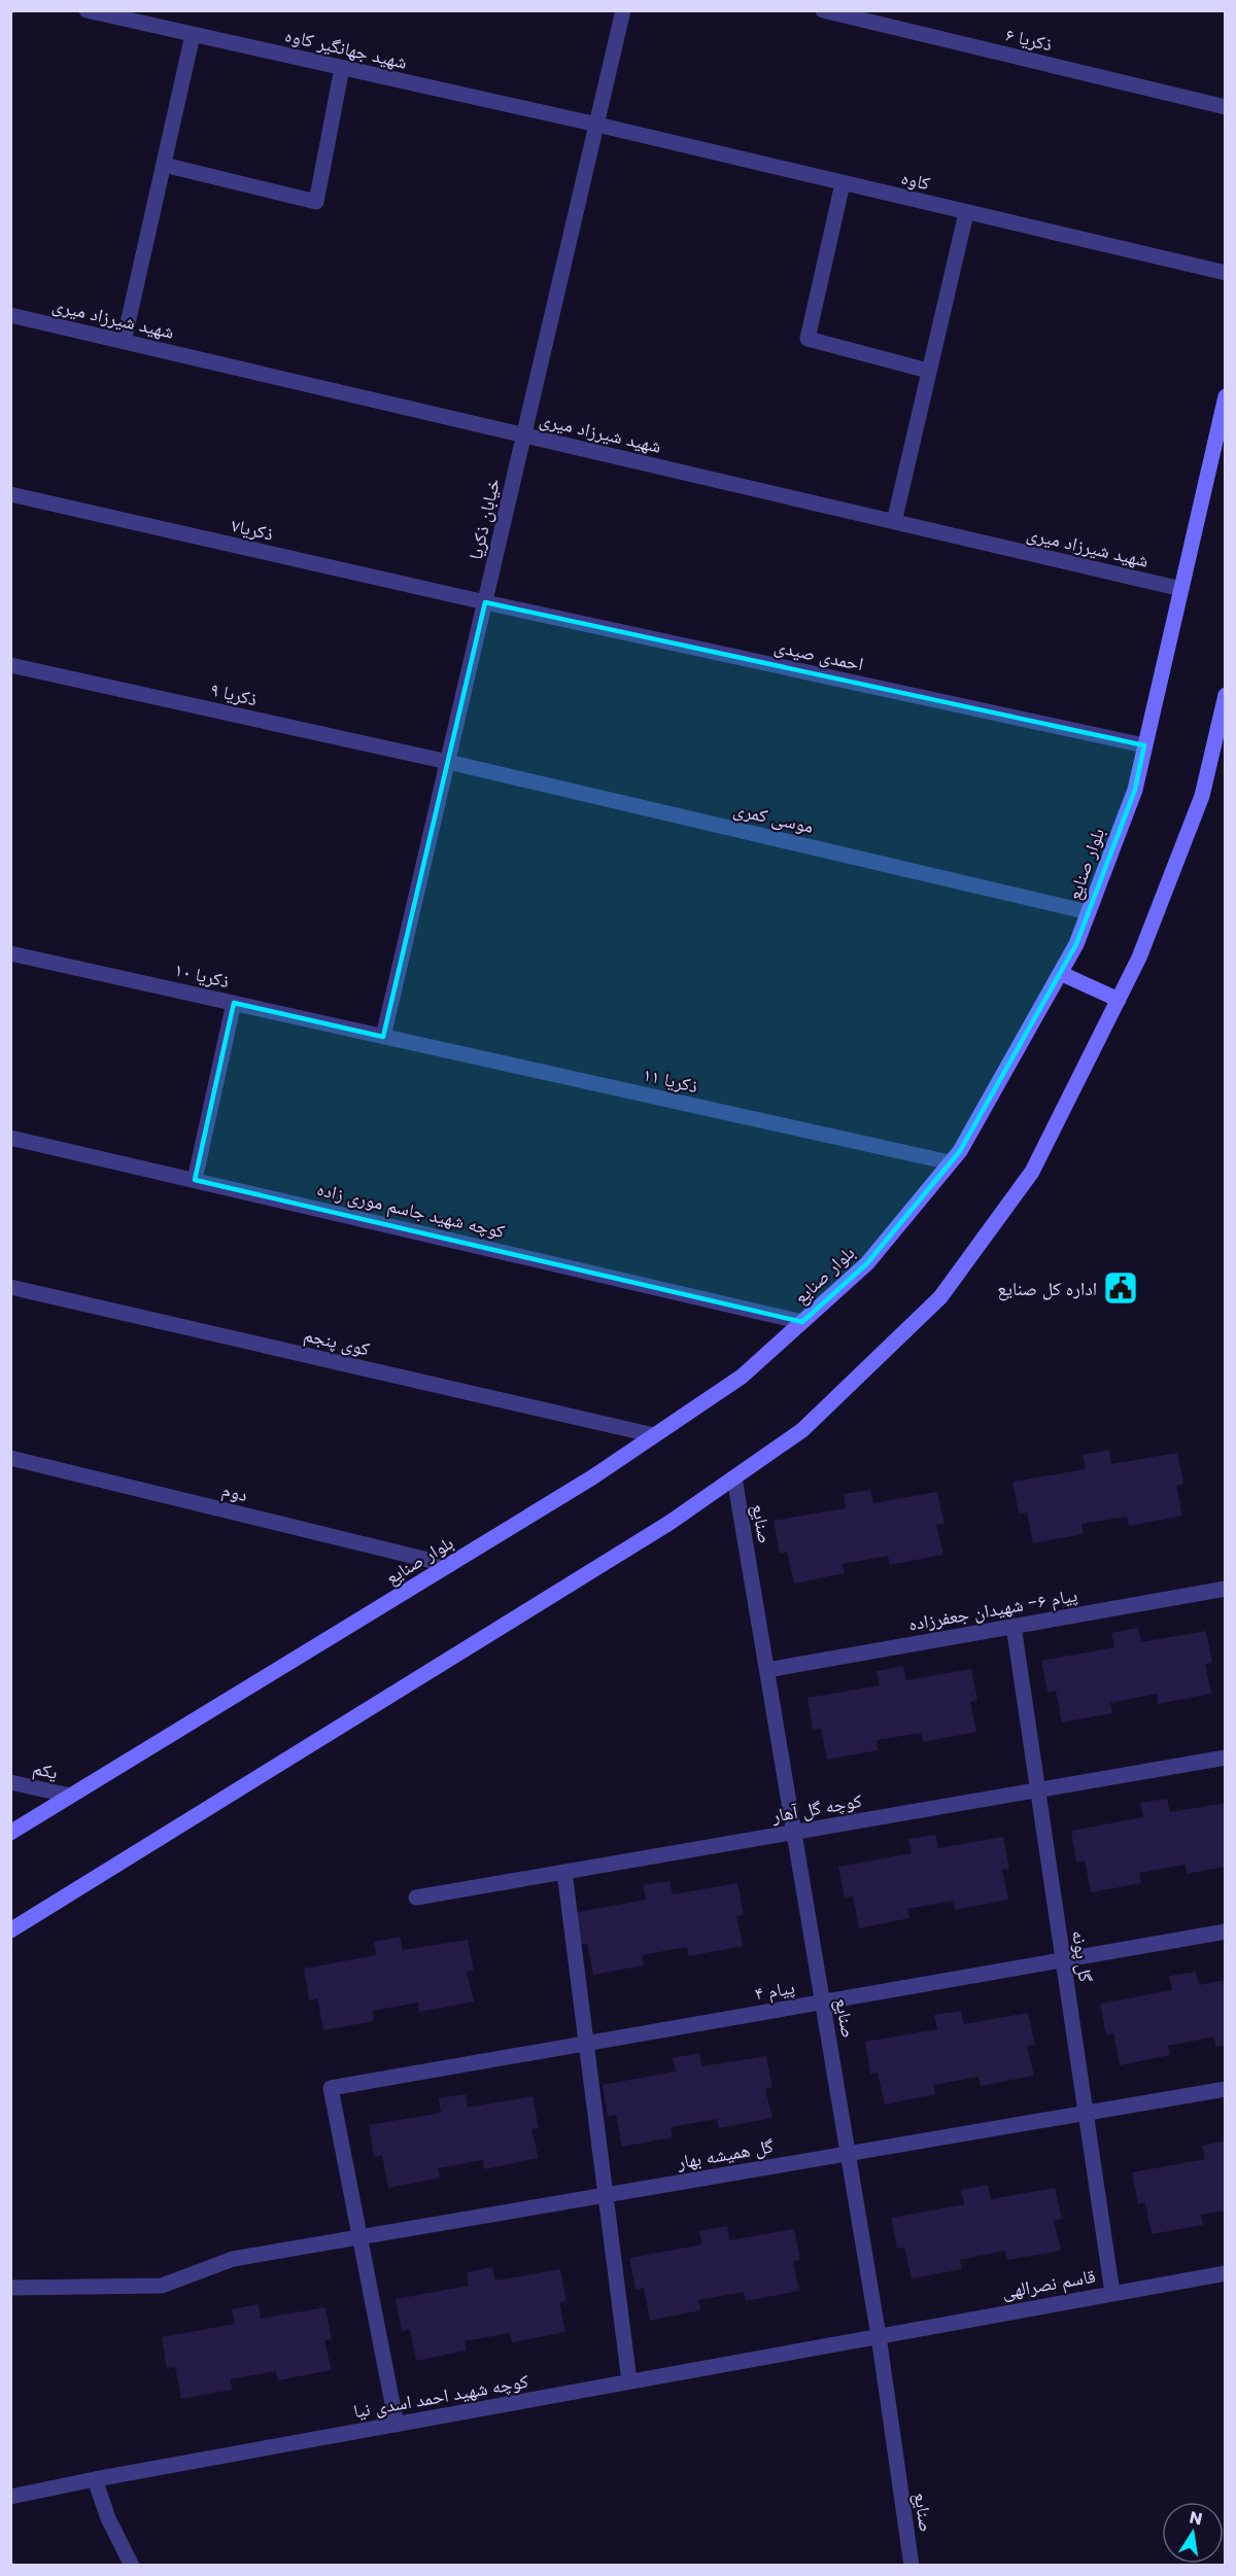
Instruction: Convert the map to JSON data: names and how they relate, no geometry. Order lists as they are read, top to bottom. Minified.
{"streets":{"street":["ذکریا ۶","شهید جهانگیر کاوه","کاوه","شهید شیرزاد میری","خیابان ذکریا","ذکریا۷","احمدی صیدی","ذکریا ۹","موسی کمری","بلوار صنایع","ذکریا ۱۰","ذکریا ۱۱","کوچه شهید جاسم موری زاده","کوی پنجم","دوم","صنایع","پیام ۶- شهیدان جعفرزاده","یکم","کوچه گل آهار","گل پونه","پیام ۴","گل همیشه بهار","قاسم نصرالهی","کوچه شهید احمد اسدی نیا"]},"crossings":[["شهید جهانگیر کاوه","کاوه"],["شهید جهانگیر کاوه","خیابان ذکریا"],["کاوه","خیابان ذکریا"],["شهید شیرزاد میری","خیابان ذکریا"],["شهید شیرزاد میری","بلوار صنایع"],["خیابان ذکریا","ذکریا۷"],["خیابان ذکریا","احمدی صیدی"],["خیابان ذکریا","ذکریا ۹"],["خیابان ذکریا","موسی کمری"],["خیابان ذکریا","ذکریا ۱۰"],["خیابان ذکریا","ذکریا ۱۱"],["ذکریا۷","احمدی صیدی"],["احمدی صیدی","بلوار صنایع"],["ذکریا ۹","موسی کمری"],["موسی کمری","بلوار صنایع"],["بلوار صنایع","ذکریا ۱۱"],["بلوار صنایع","کوچه شهید جاسم موری زاده"],["بلوار صنایع","کوی پنجم"],["بلوار صنایع","دوم"],["بلوار صنایع","یکم"],["ذکریا ۱۰","ذکریا ۱۱"],["صنایع","پیام ۶- شهیدان جعفرزاده"],["صنایع","کوچه گل آهار"],["صنایع","پیام ۴"],["صنایع","گل همیشه بهار"],["صنایع","قاسم نصرالهی"],["صنایع","کوچه شهید احمد اسدی نیا"],["پیام ۶- شهیدان جعفرزاده","گل پونه"],["کوچه گل آهار","گل پونه"],["گل پونه","پیام ۴"],["گل پونه","گل همیشه بهار"],["گل پونه","قاسم نصرالهی"],["پیام ۴","گل همیشه بهار"],["قاسم نصرالهی","کوچه شهید احمد اسدی نیا"]],"places":{"public building":["اداره کل صنایع"]},"north":"top"}
